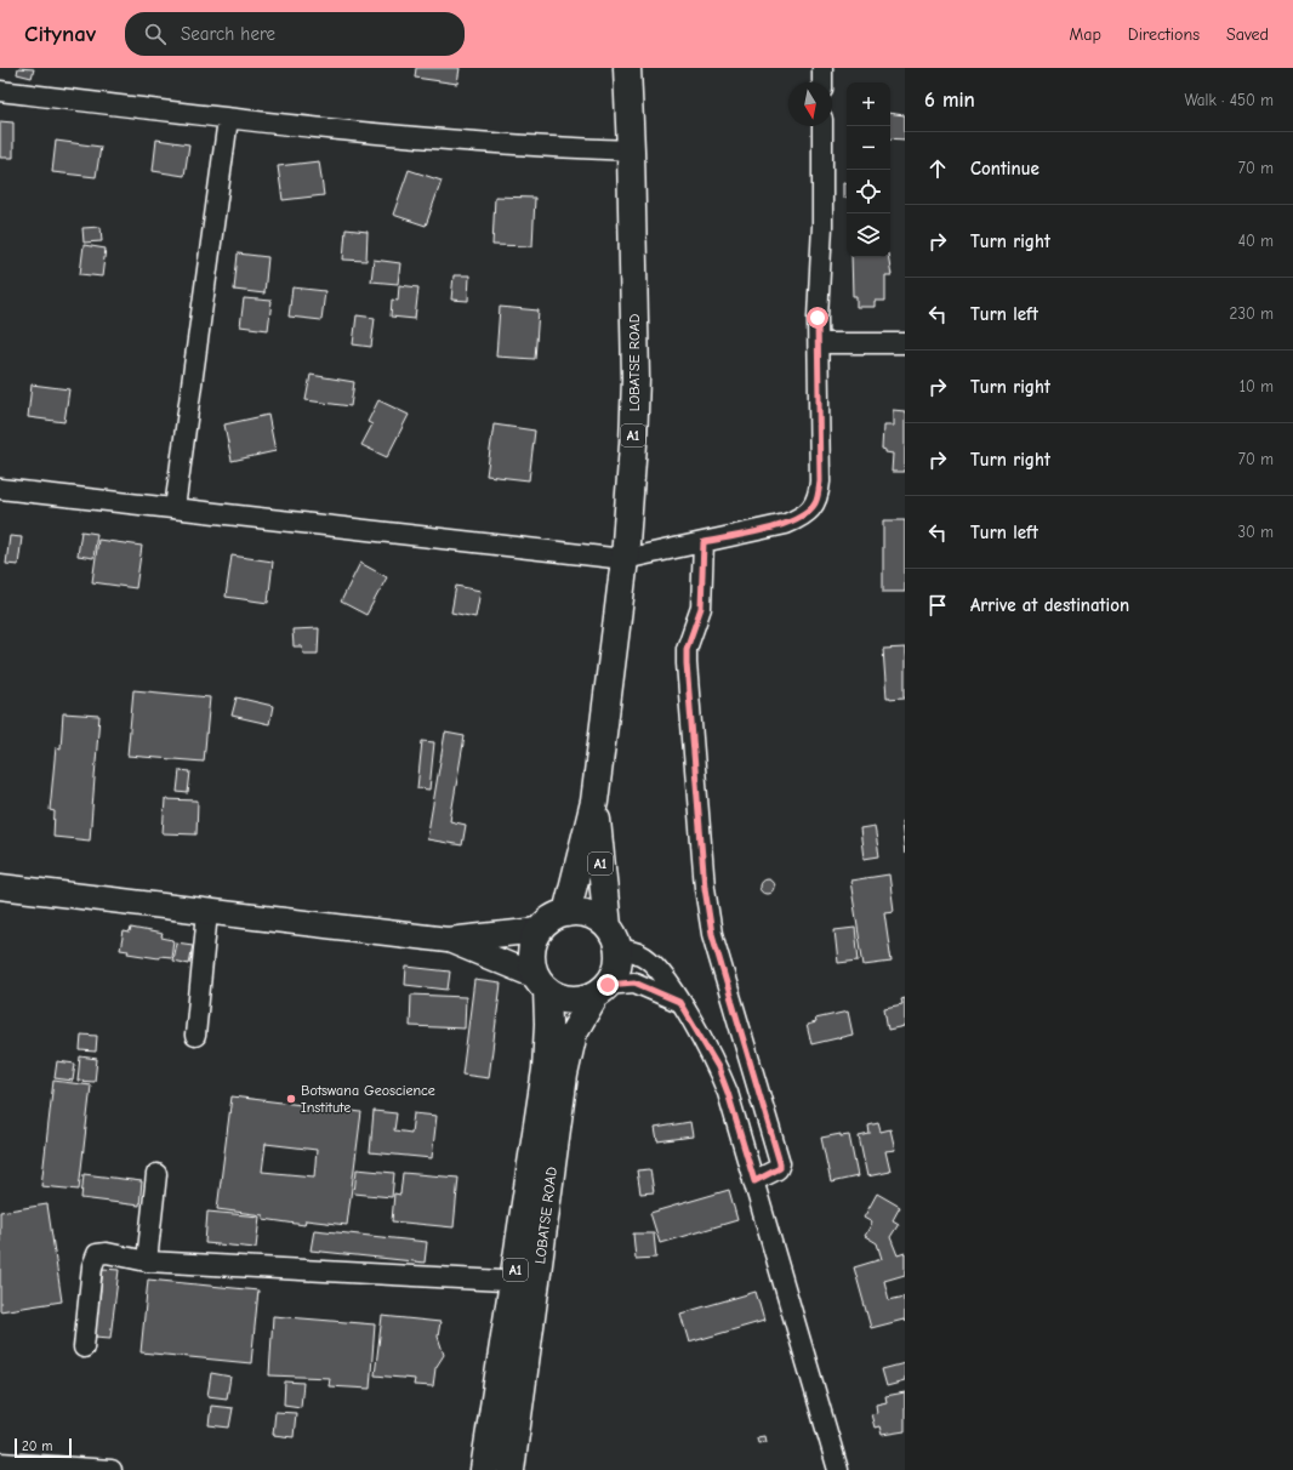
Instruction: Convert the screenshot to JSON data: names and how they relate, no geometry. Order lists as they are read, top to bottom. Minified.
{"streets":{"highway":["LOBATSE ROAD","A1"]},"places":["Botswana Geoscience Institute"],"scale_bar":"20 m","north":"bottom","page":{"header":"Citynav","search":"Search here","nav":["Map","Directions","Saved"],"heading":["6 min","Walk · 450 m"],"map_buttons":["+","−"],"list":[["Continue","70 m"],["Turn right","40 m"],["Turn left","230 m"],["Turn right","10 m"],["Turn right","70 m"],["Turn left","30 m"],"Arrive at destination"],"scale":"20 m"}}
